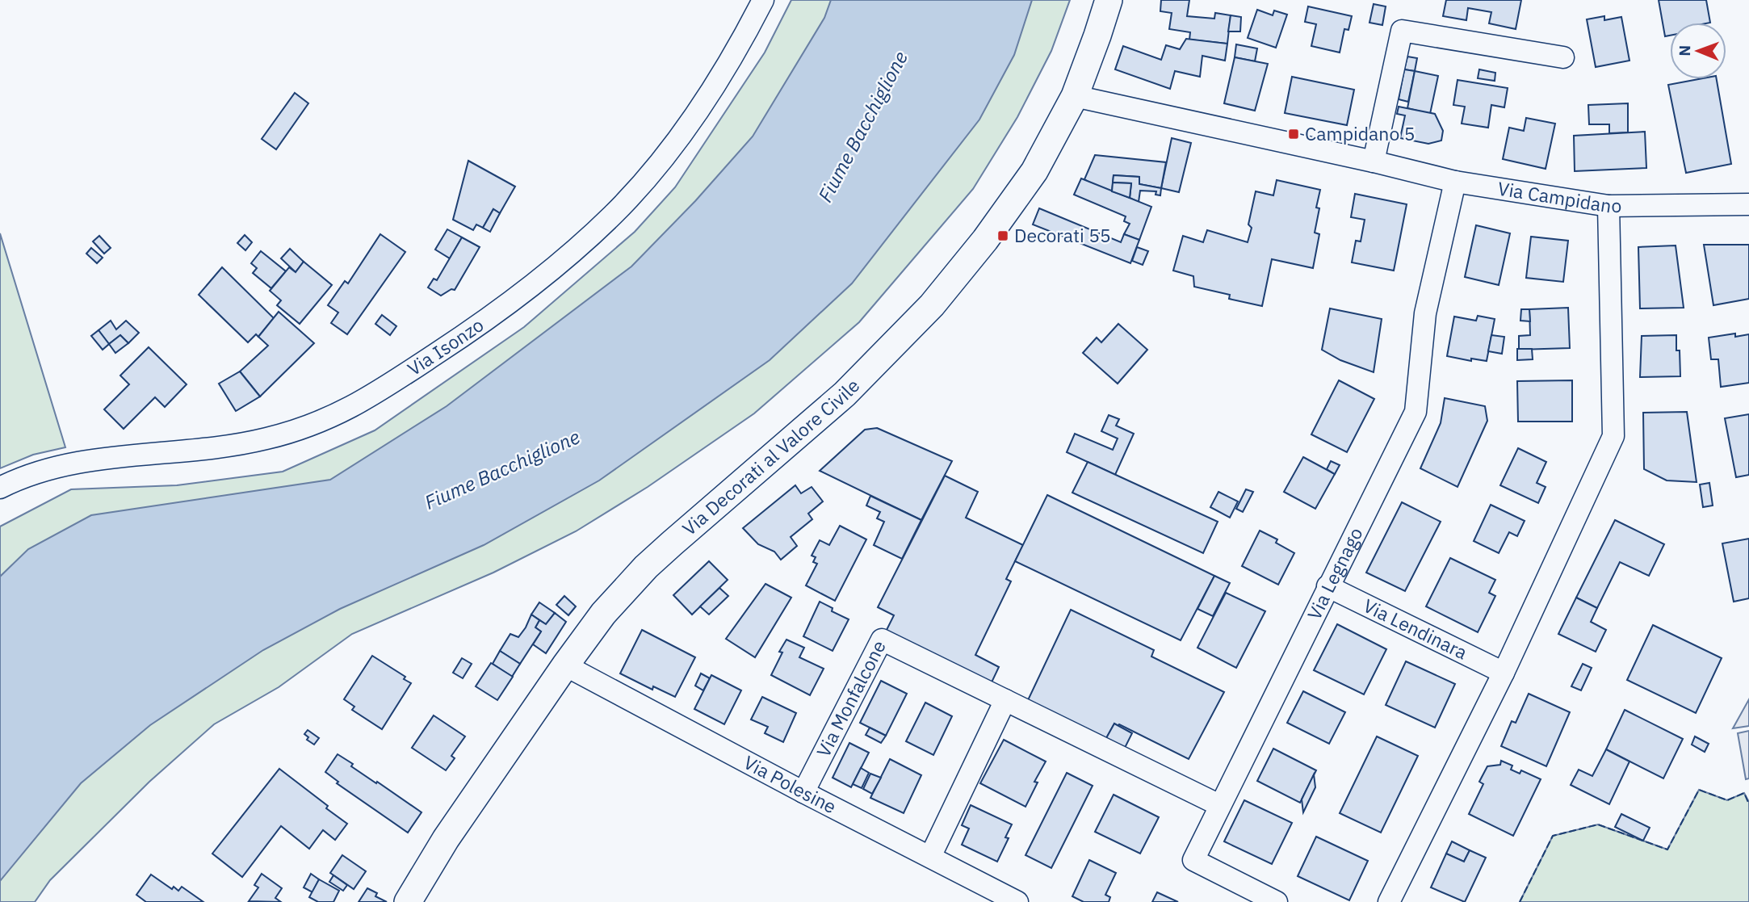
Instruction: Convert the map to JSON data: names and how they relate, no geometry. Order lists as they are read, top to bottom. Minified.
{"streets":{"street":["Via Campidano","Via Isonzo","Via Decorati al Valore Civile","Via Legnago","Via Lendinara","Via Monfalcone","Via Polesine"]},"crossings":[["Via Campidano","Via Decorati al Valore Civile"],["Via Campidano","Via Legnago"],["Via Decorati al Valore Civile","Via Polesine"],["Via Legnago","Via Lendinara"],["Via Legnago","Via Monfalcone"],["Via Monfalcone","Via Polesine"]],"water":["Fiume Bacchiglione"],"places":{"transit":["Campidano 5","Decorati 55"]},"north":"left"}
